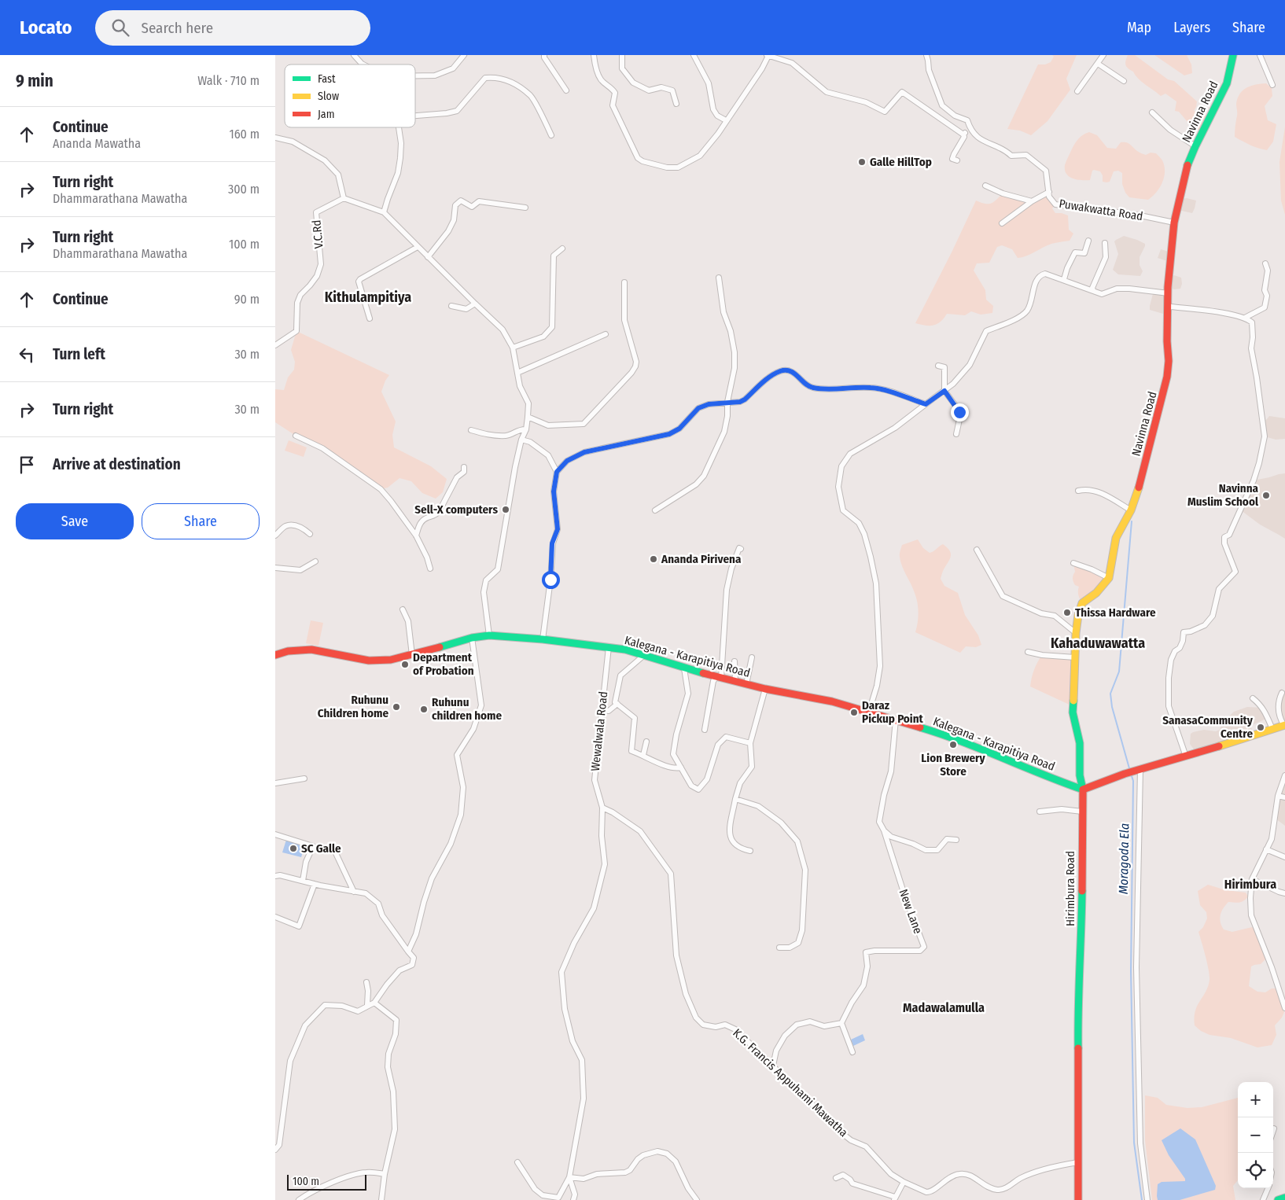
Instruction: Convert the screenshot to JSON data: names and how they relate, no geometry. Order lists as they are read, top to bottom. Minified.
{"streets":{"main road":["Navinna Road","Kalegana - Karapitiya Road","Hirimbura Road"],"street":["Puwakwatta Road","V.C.Rd","Wewalwala Road","New Lane","K.G. Francis Appuhami Mawatha"]},"crossings":[["Navinna Road","Puwakwatta Road"],["Kalegana - Karapitiya Road","Wewalwala Road"],["Kalegana - Karapitiya Road","Hirimbura Road"],["Kalegana - Karapitiya Road","New Lane"],["Wewalwala Road","K.G. Francis Appuhami Mawatha"],["Hirimbura Road","K.G. Francis Appuhami Mawatha"]],"districts":["Kithulampitiya","Kahaduwawatta","Hirimbura","Madawalamulla"],"water":["Moragoda Ela"],"places":["Galle HillTop","Navinna Muslim School","Sell-X computers","Ananda Pirivena","Thissa Hardware","Department of Probation","Ruhunu Children home","Ruhunu children home","Daraz Pickup Point","SanasaCommunity Centre","Lion Brewery Store","SC Galle"],"legend":["Fast","Slow","Jam"],"scale_bar":"100 m","page":{"header":"Locato","search":"Search here","nav":["Map","Layers","Share"],"heading":["9 min","Walk · 710 m"],"list":[["Continue","Ananda Mawatha","160 m"],["Turn right","Dhammarathana Mawatha","300 m"],["Turn right","Dhammarathana Mawatha","100 m"],["Continue","90 m"],["Turn left","30 m"],["Turn right","30 m"],"Arrive at destination"],"buttons":["Save","Share"],"map_buttons":["+","−"],"scale":"100 m"}}
